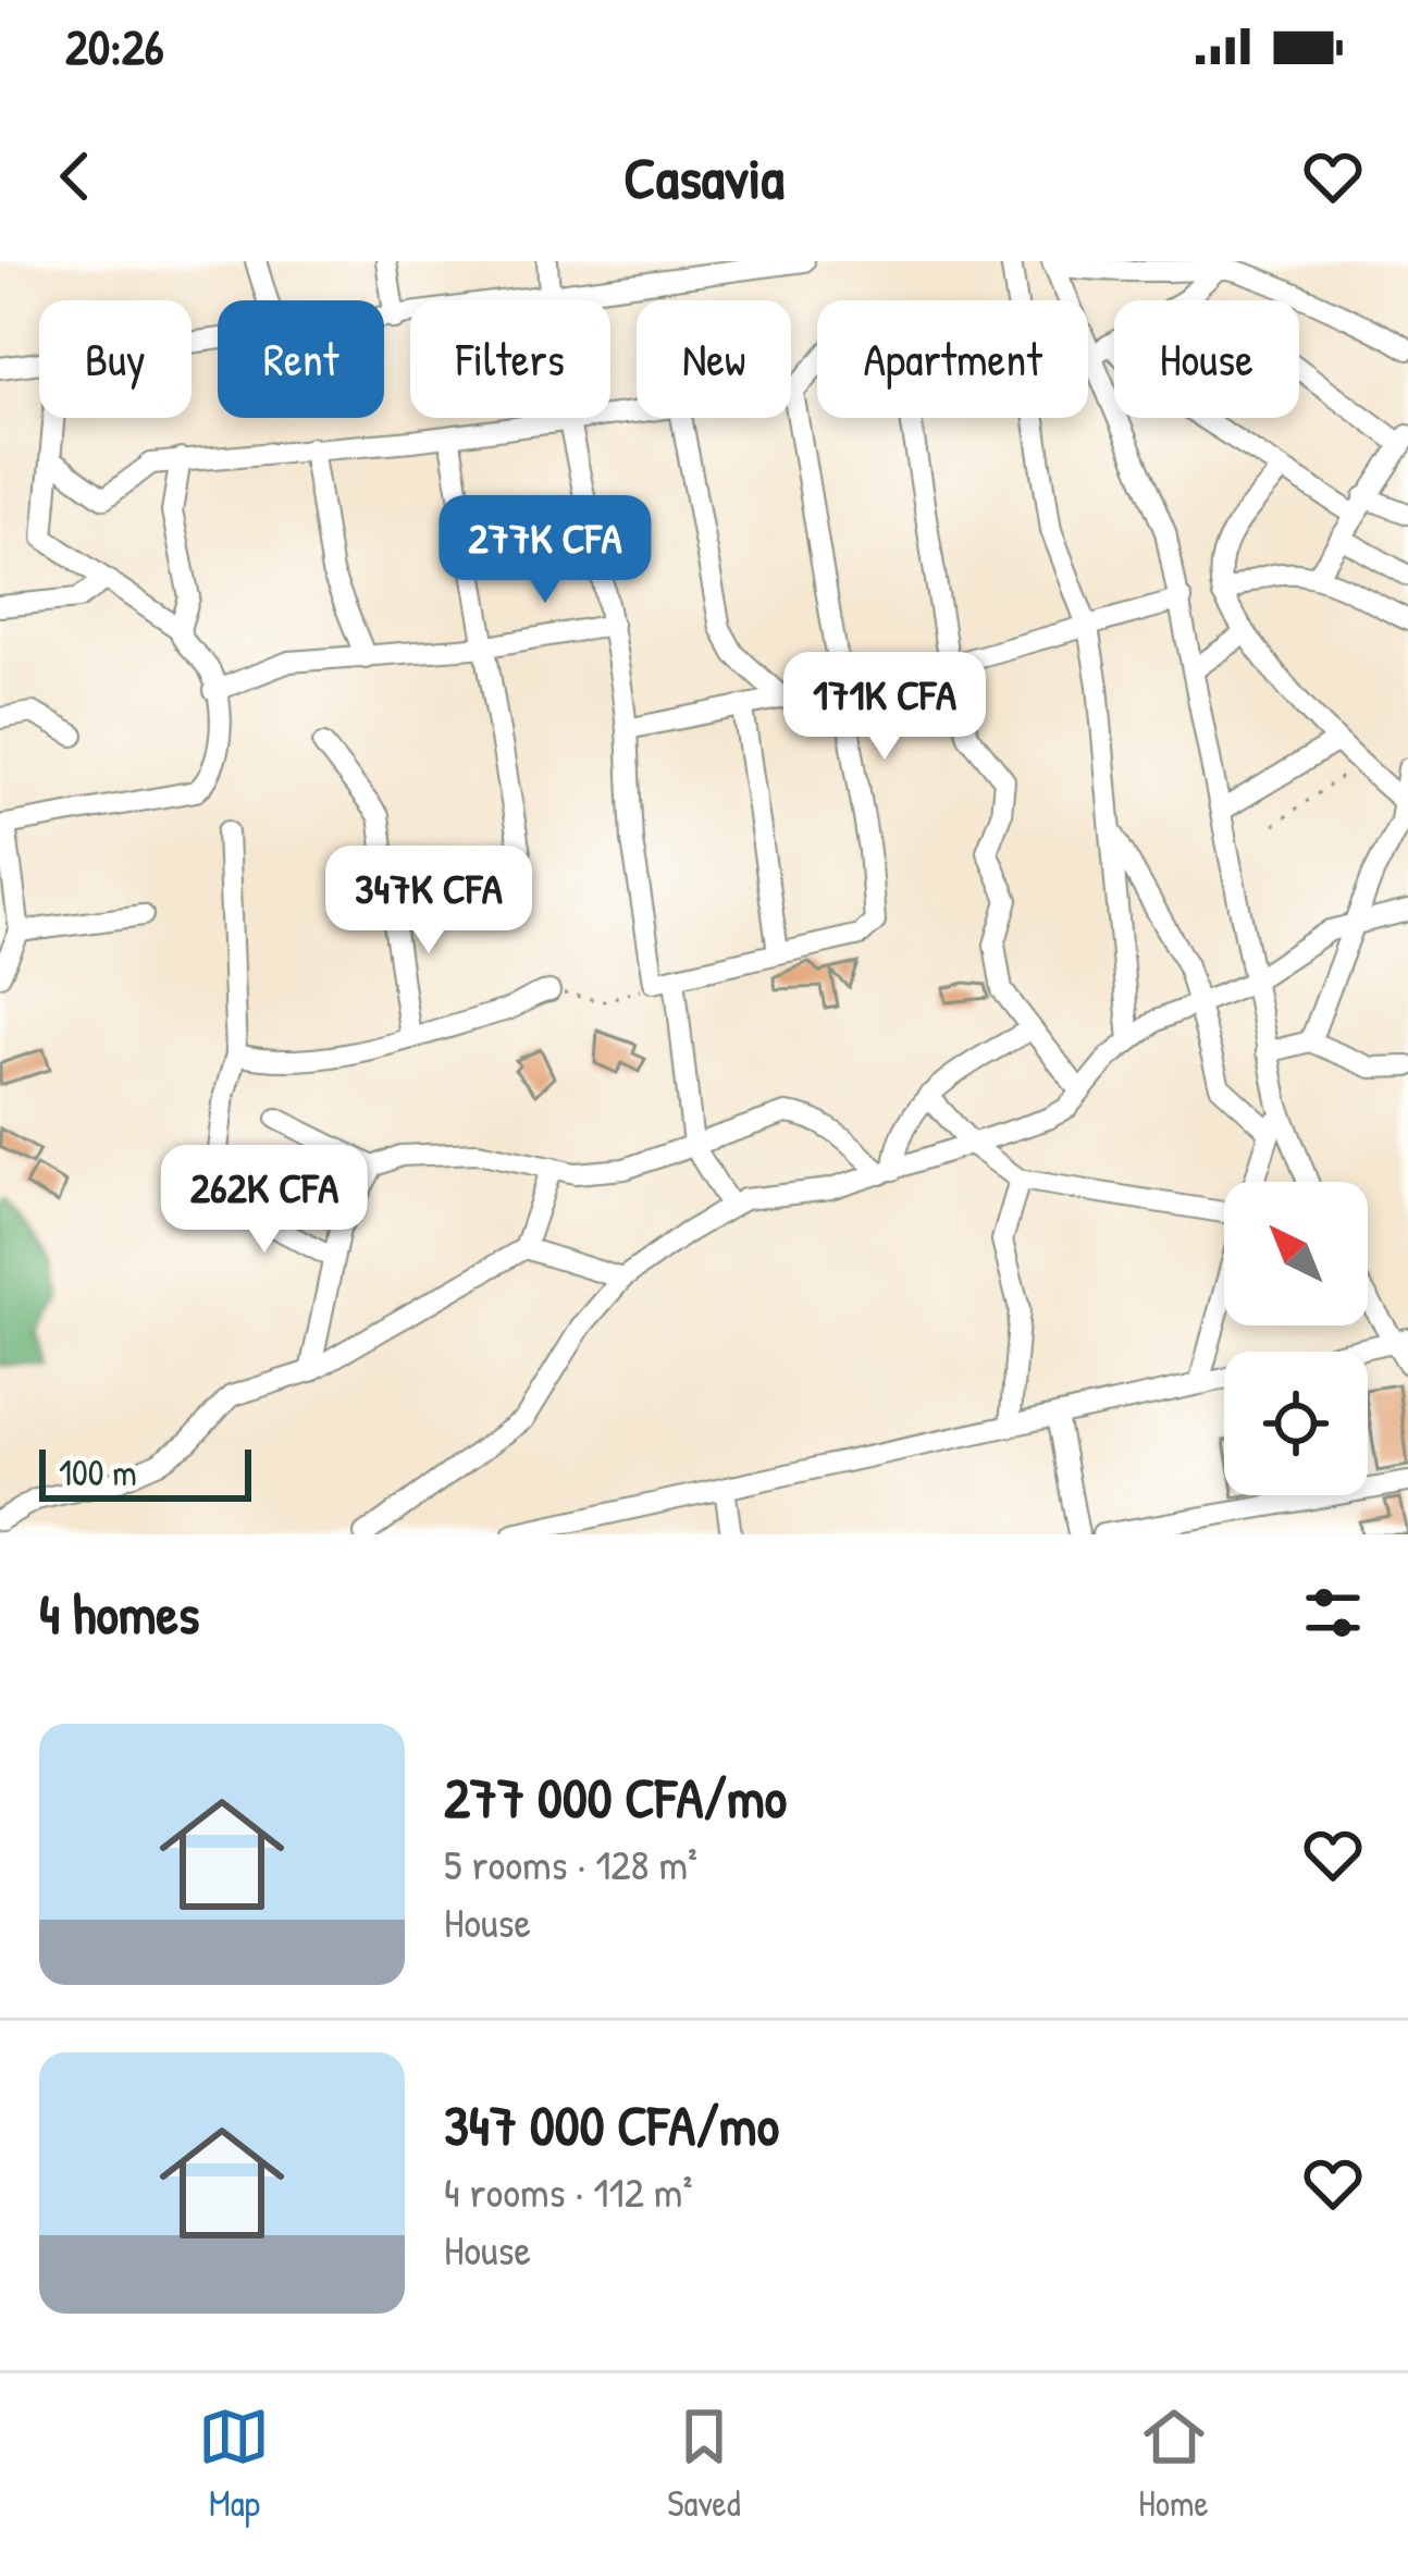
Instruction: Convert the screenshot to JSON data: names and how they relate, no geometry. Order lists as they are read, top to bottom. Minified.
{"scale_bar":"100 m","north":"top left","page":{"status":"20:26","header":"Casavia","chip":["Buy","Rent","Filters","New","Apartment","House"],"price":["277K CFA","171K CFA","347K CFA","262K CFA"],"scale":"100 m","heading":"4 homes","list":[{"name":"277 000 CFA/mo","note":"5 rooms · 128 m² · House"},{"name":"347 000 CFA/mo","note":"4 rooms · 112 m² · House"}],"tabs":["Map","Saved","Home"]}}
